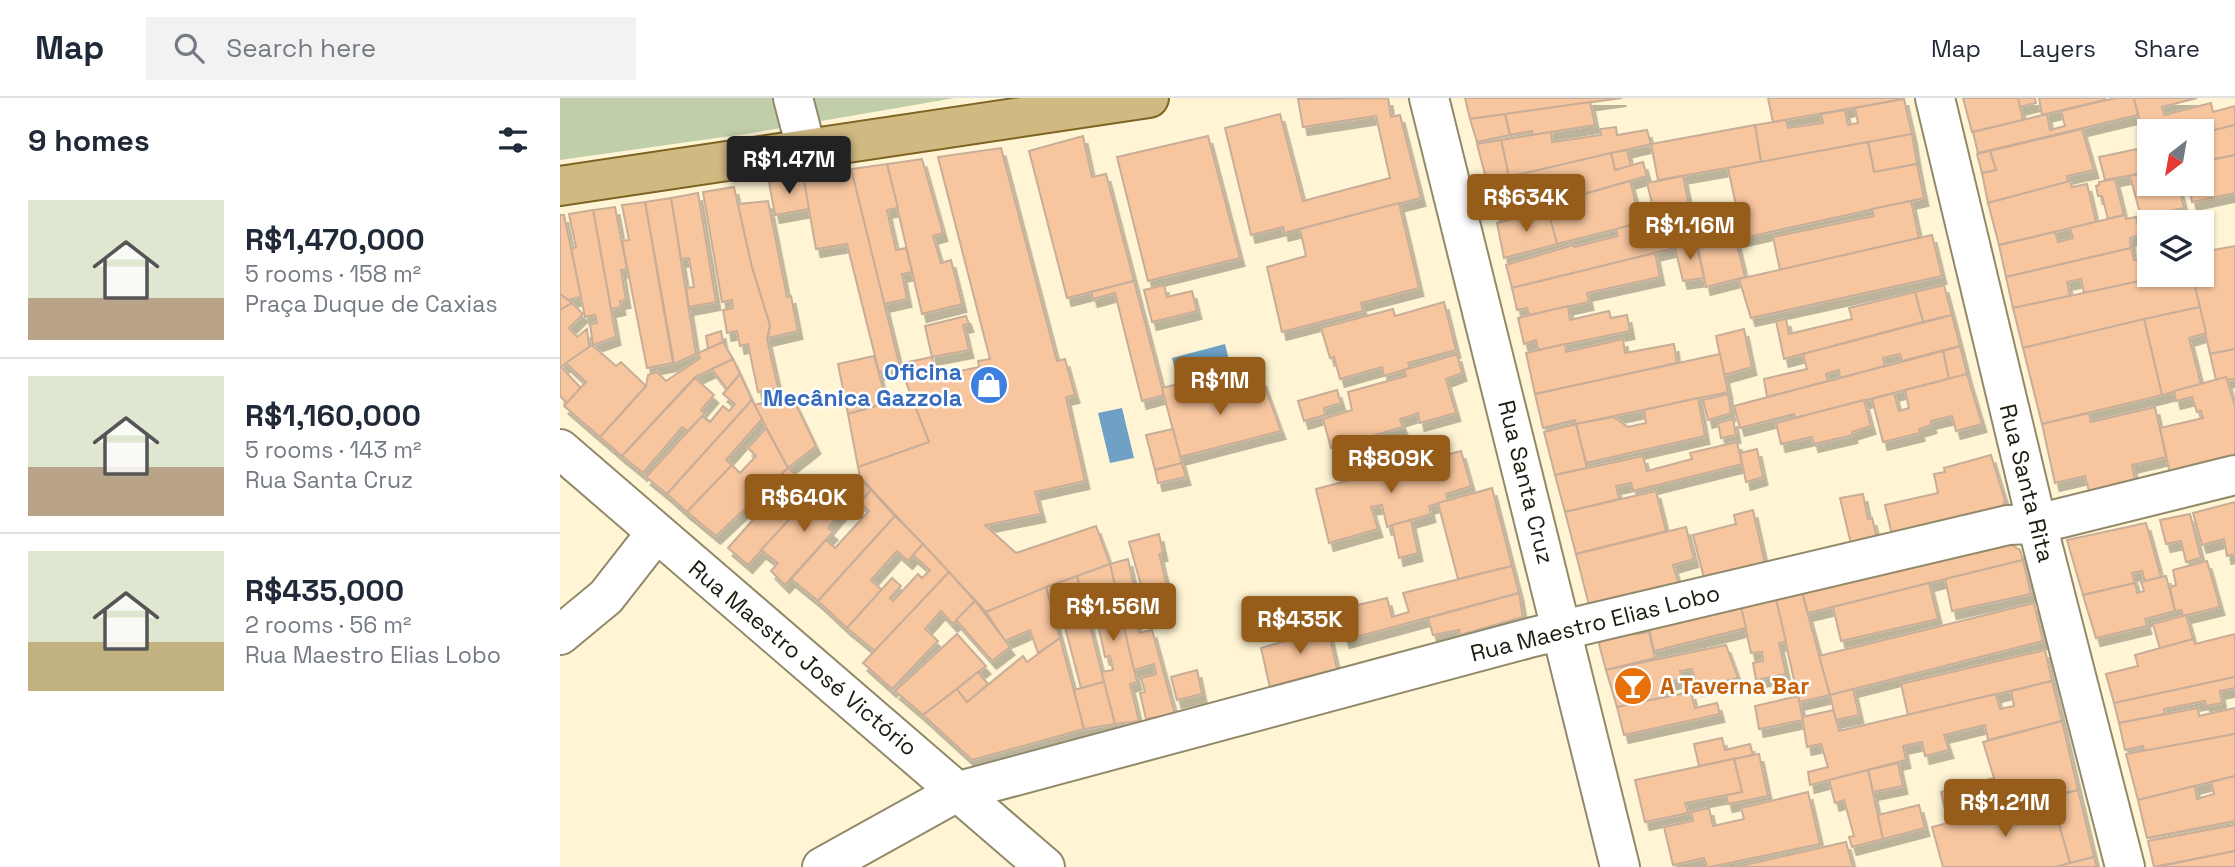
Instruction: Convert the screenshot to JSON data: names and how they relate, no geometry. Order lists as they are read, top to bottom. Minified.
{"streets":{"street":["Rua Santa Cruz","Rua Santa Rita","Rua Maestro Elias Lobo","Rua Maestro José Victório"]},"crossings":[["Rua Santa Cruz","Rua Maestro Elias Lobo"],["Rua Santa Rita","Rua Maestro Elias Lobo"],["Rua Maestro Elias Lobo","Rua Maestro José Victório"]],"places":{"shop":["Oficina Mecânica Gazzola"],"bar":["A Taverna Bar"]},"north":"bottom left","page":{"header":"Map","search":"Search here","nav":["Map","Layers","Share"],"heading":"9 homes","price":["R$1.47M","R$634K","R$1.16M","R$1M","R$809K","R$640K","R$1.56M","R$435K","R$1.21M"],"list":[{"name":"R$1,470,000","note":"5 rooms · 158 m² · Praça Duque de Caxias"},{"name":"R$1,160,000","note":"5 rooms · 143 m² · Rua Santa Cruz"},{"name":"R$435,000","note":"2 rooms · 56 m² · Rua Maestro Elias Lobo"}]}}
